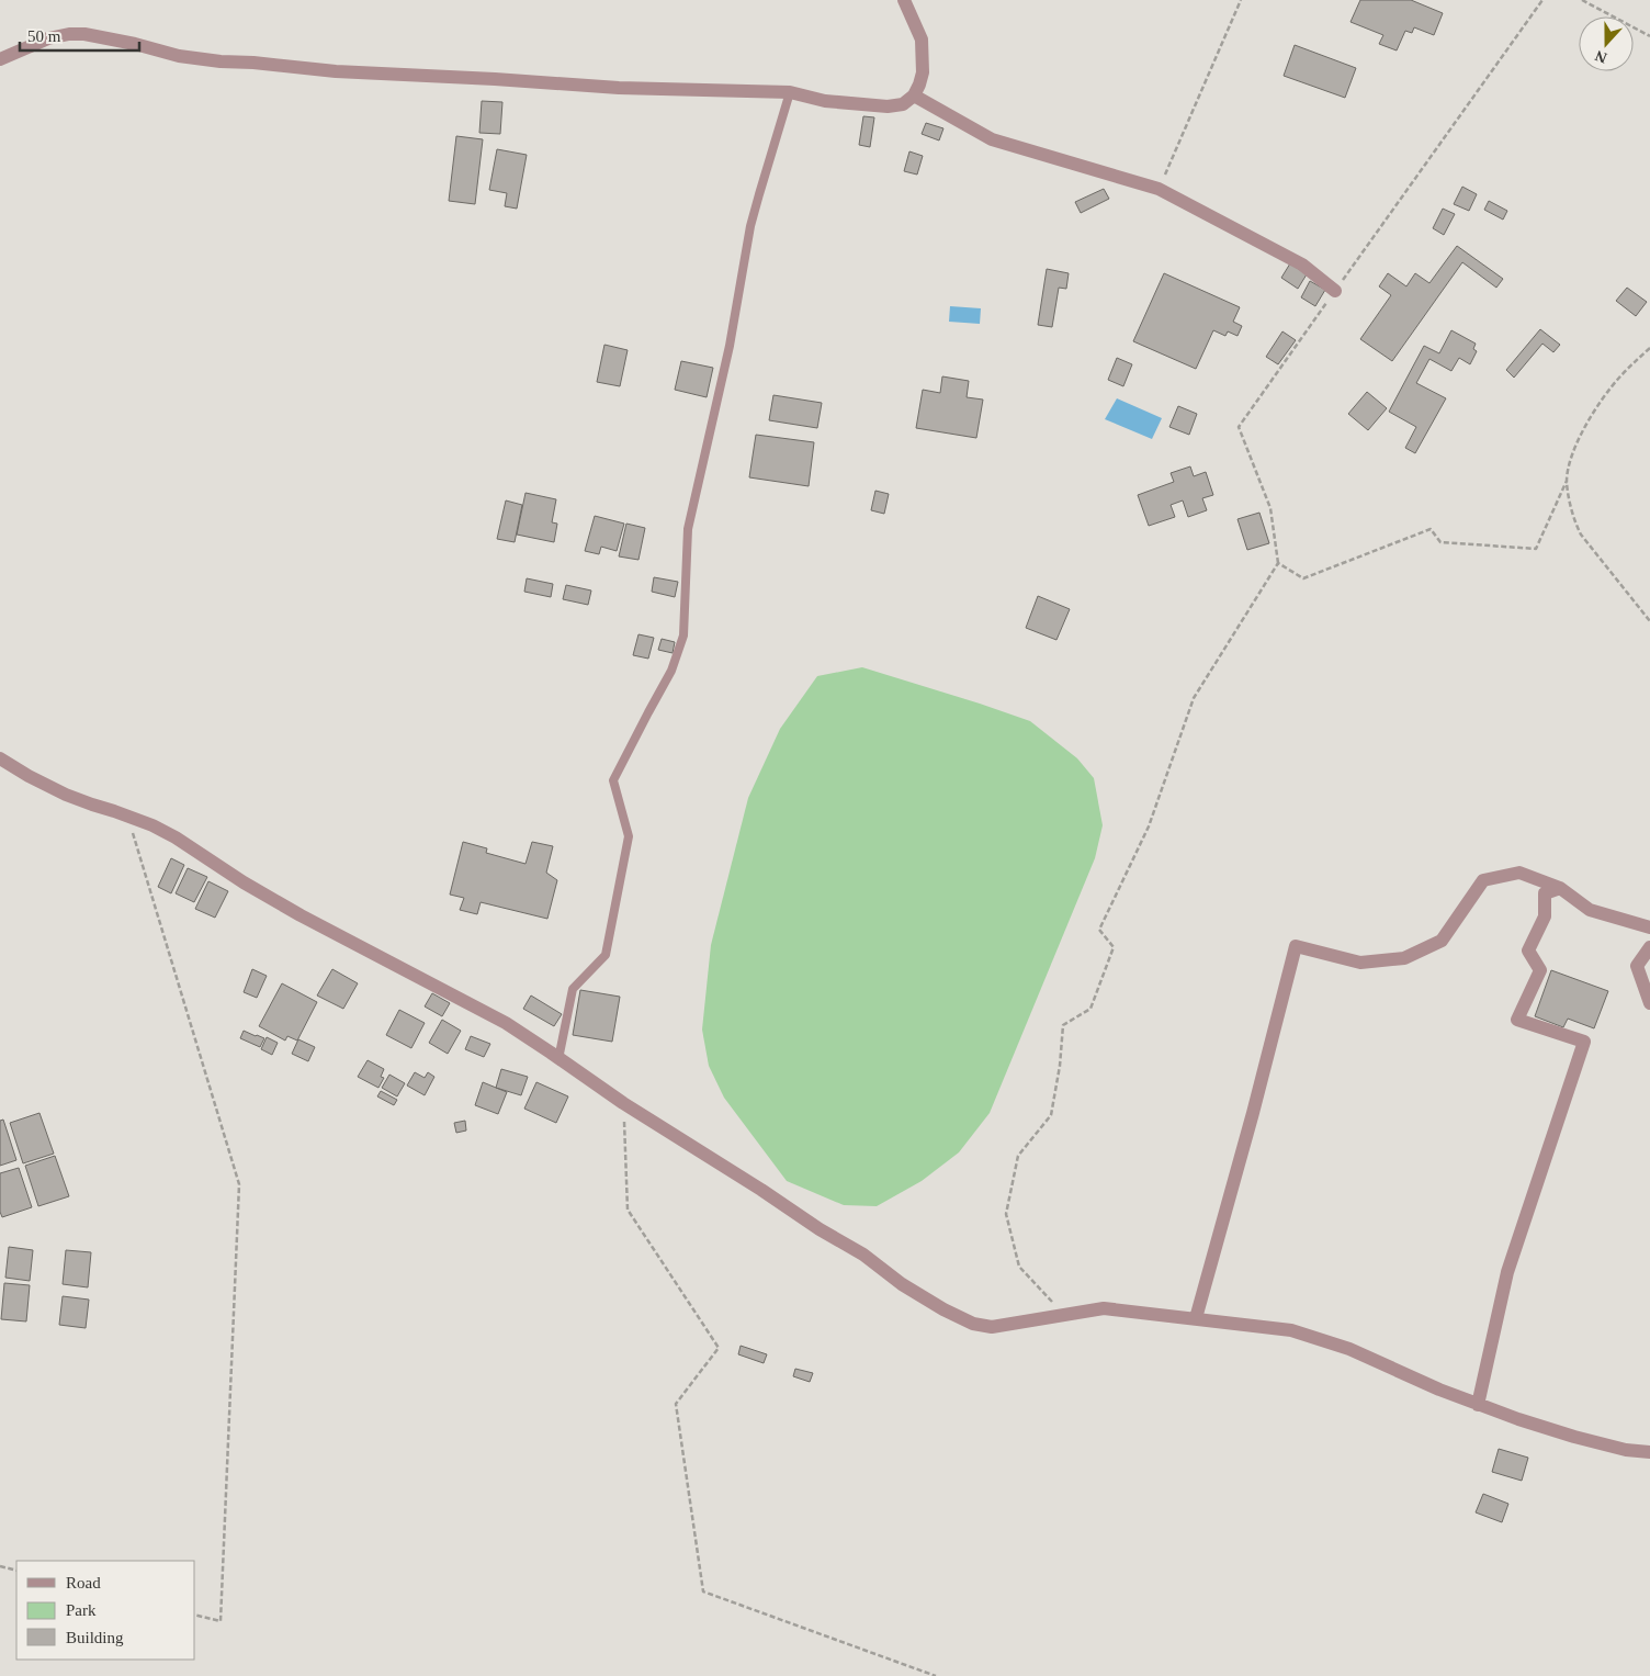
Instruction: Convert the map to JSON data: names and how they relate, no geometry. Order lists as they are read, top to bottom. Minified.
{"legend":["Road","Park","Building"],"scale_bar":"50 m","north":"bottom"}
